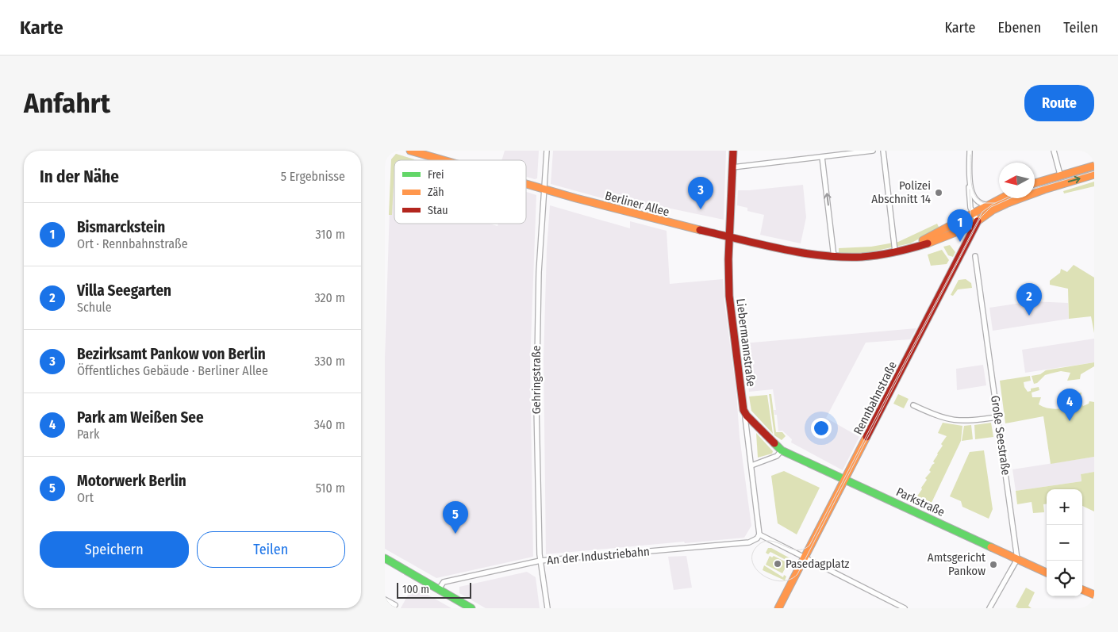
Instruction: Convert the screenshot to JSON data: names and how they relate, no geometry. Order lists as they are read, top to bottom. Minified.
{"streets":{"main road":["Berliner Allee","Liebermannstraße","Rennbahnstraße","Parkstraße"],"street":["Gehringstraße","Große Seestraße","An der Industriebahn"]},"crossings":[["Berliner Allee","Liebermannstraße"],["Berliner Allee","Gehringstraße"],["Berliner Allee","Rennbahnstraße"],["Liebermannstraße","Parkstraße"],["Liebermannstraße","An der Industriebahn"],["Gehringstraße","An der Industriebahn"],["Rennbahnstraße","Parkstraße"],["Große Seestraße","Parkstraße"]],"places":["Polizei Abschnitt 14","Pasedagplatz","Amtsgericht Pankow"],"legend":["Frei","Zäh","Stau"],"scale_bar":"100 m","north":"left","page":{"header":"Karte","nav":["Karte","Ebenen","Teilen"],"buttons":["Route",["Speichern","Teilen"]],"title":"Anfahrt","heading":["In der Nähe","5 Ergebnisse"],"pins":["3","1","2","4","5"],"list":[{"mark":"1","name":"Bismarckstein","note":"Ort · Rennbahnstraße","value":"310 m"},{"mark":"2","name":"Villa Seegarten","note":"Schule","value":"320 m"},{"mark":"3","name":"Bezirksamt Pankow von Berlin","note":"Öffentliches Gebäude · Berliner Allee","value":"330 m"},{"mark":"4","name":"Park am Weißen See","note":"Park","value":"340 m"},{"mark":"5","name":"Motorwerk Berlin","note":"Ort","value":"510 m"}],"map_buttons":["+","−"],"scale":"100 m"}}
